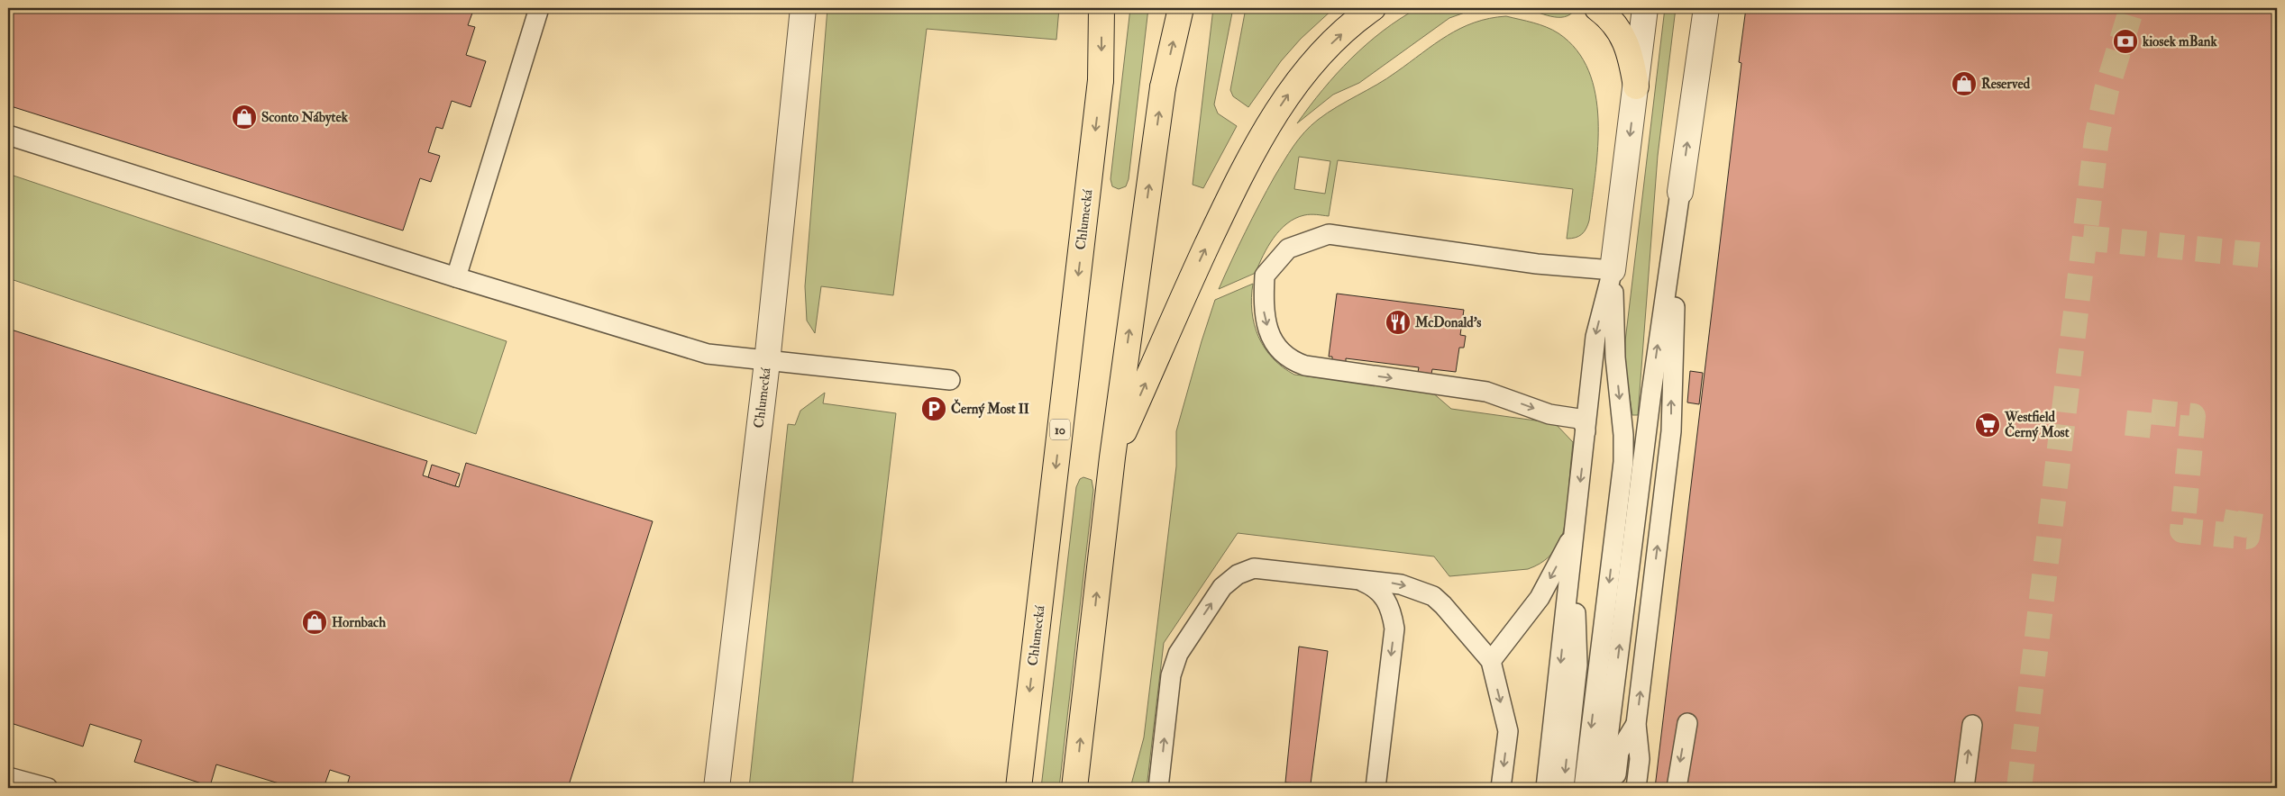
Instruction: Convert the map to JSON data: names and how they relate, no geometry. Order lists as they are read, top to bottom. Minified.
{"streets":{"main road":["Chlumecká","10"]},"one_way":["Chlumecká"],"places":{"bank":["kiosek mBank"],"shop":["Reserved","Sconto Nábytek","Hornbach"],"restaurant":["McDonald's"],"parking":["Černý Most II"],"supermarket":["Westfield Černý Most"]}}
